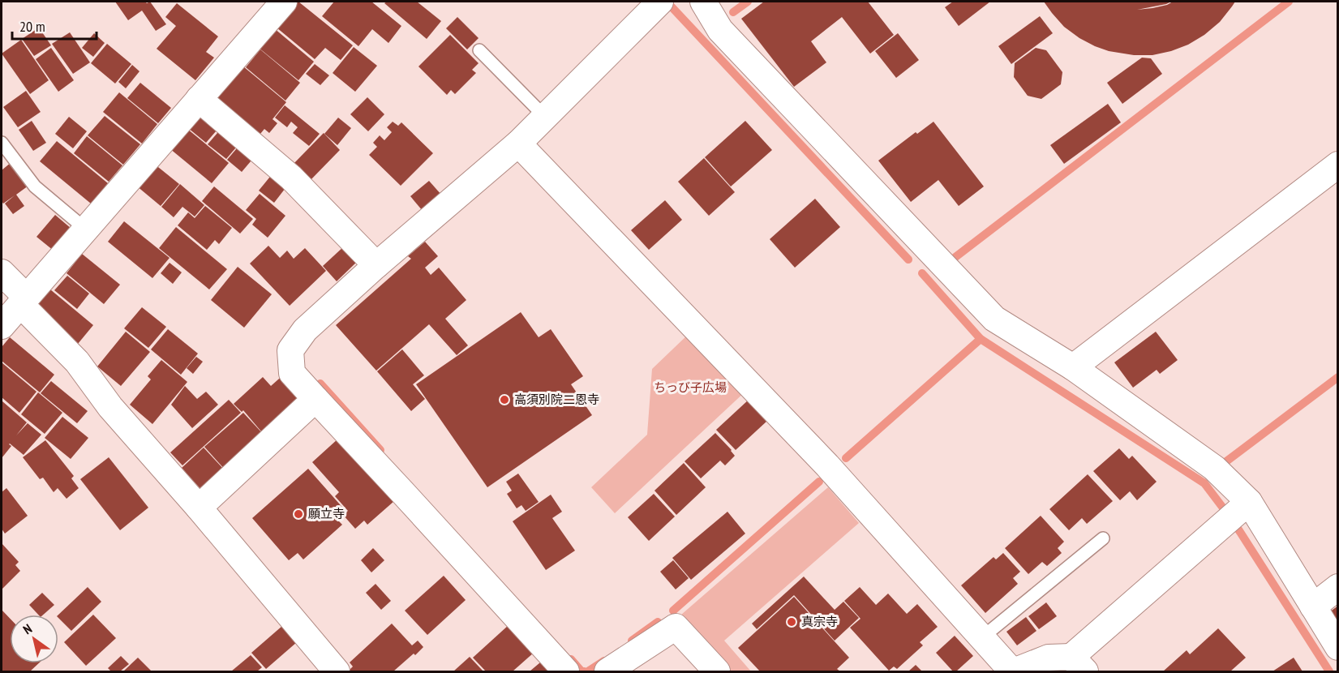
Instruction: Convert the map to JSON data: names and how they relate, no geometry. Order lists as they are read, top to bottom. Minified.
{"parks":["ちっび子広場"],"places":["高須別院二恩寺","願立寺","真宗寺"],"scale_bar":"20 m","north":"top left"}
